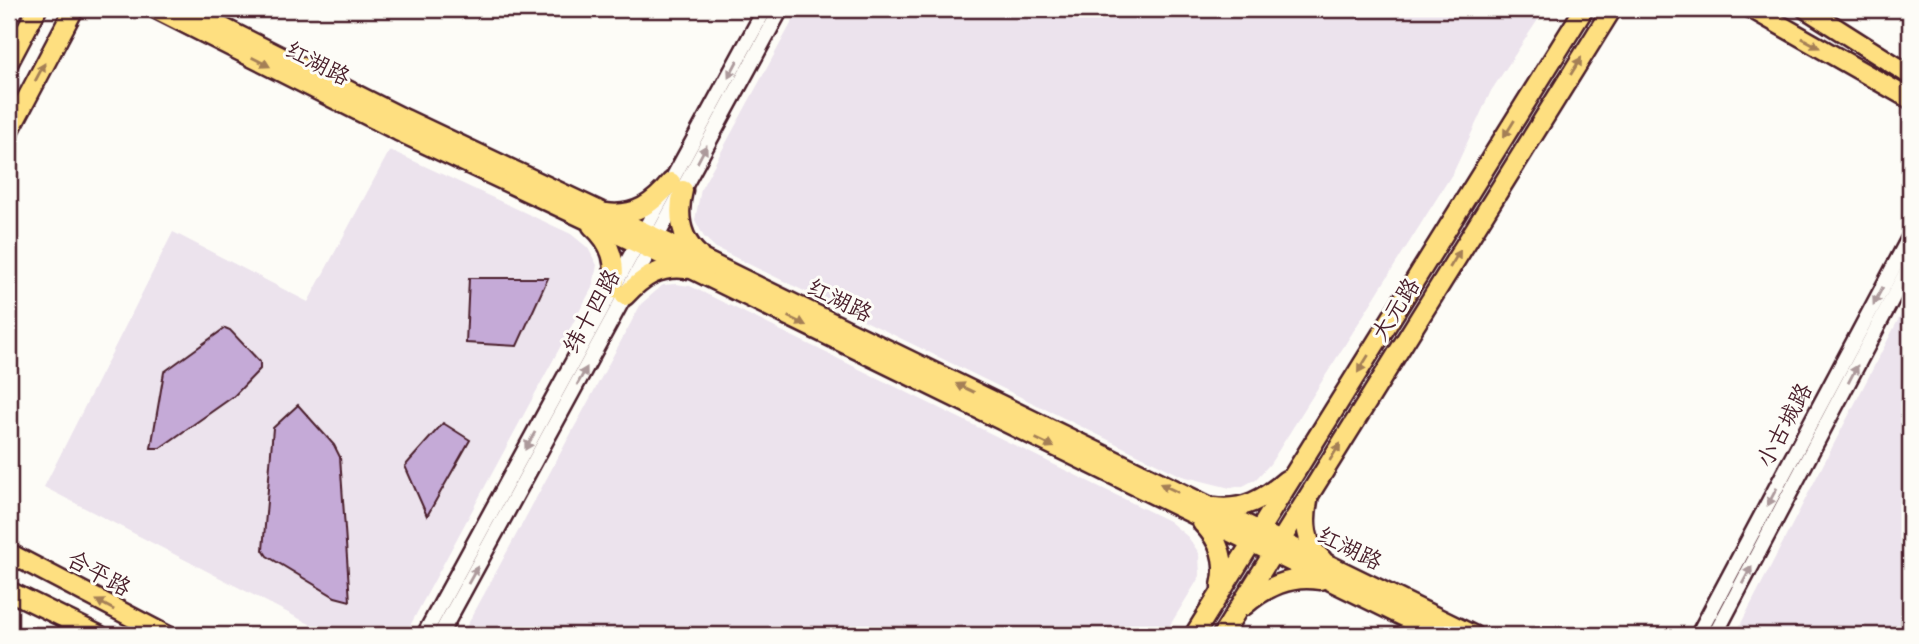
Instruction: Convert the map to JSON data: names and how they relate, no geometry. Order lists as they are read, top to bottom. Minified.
{"streets":{"main road":["红湖路","大元路","合平路"],"street":["纬十四路","小古城路"]},"crossings":[["红湖路","大元路"],["红湖路","纬十四路"]]}
